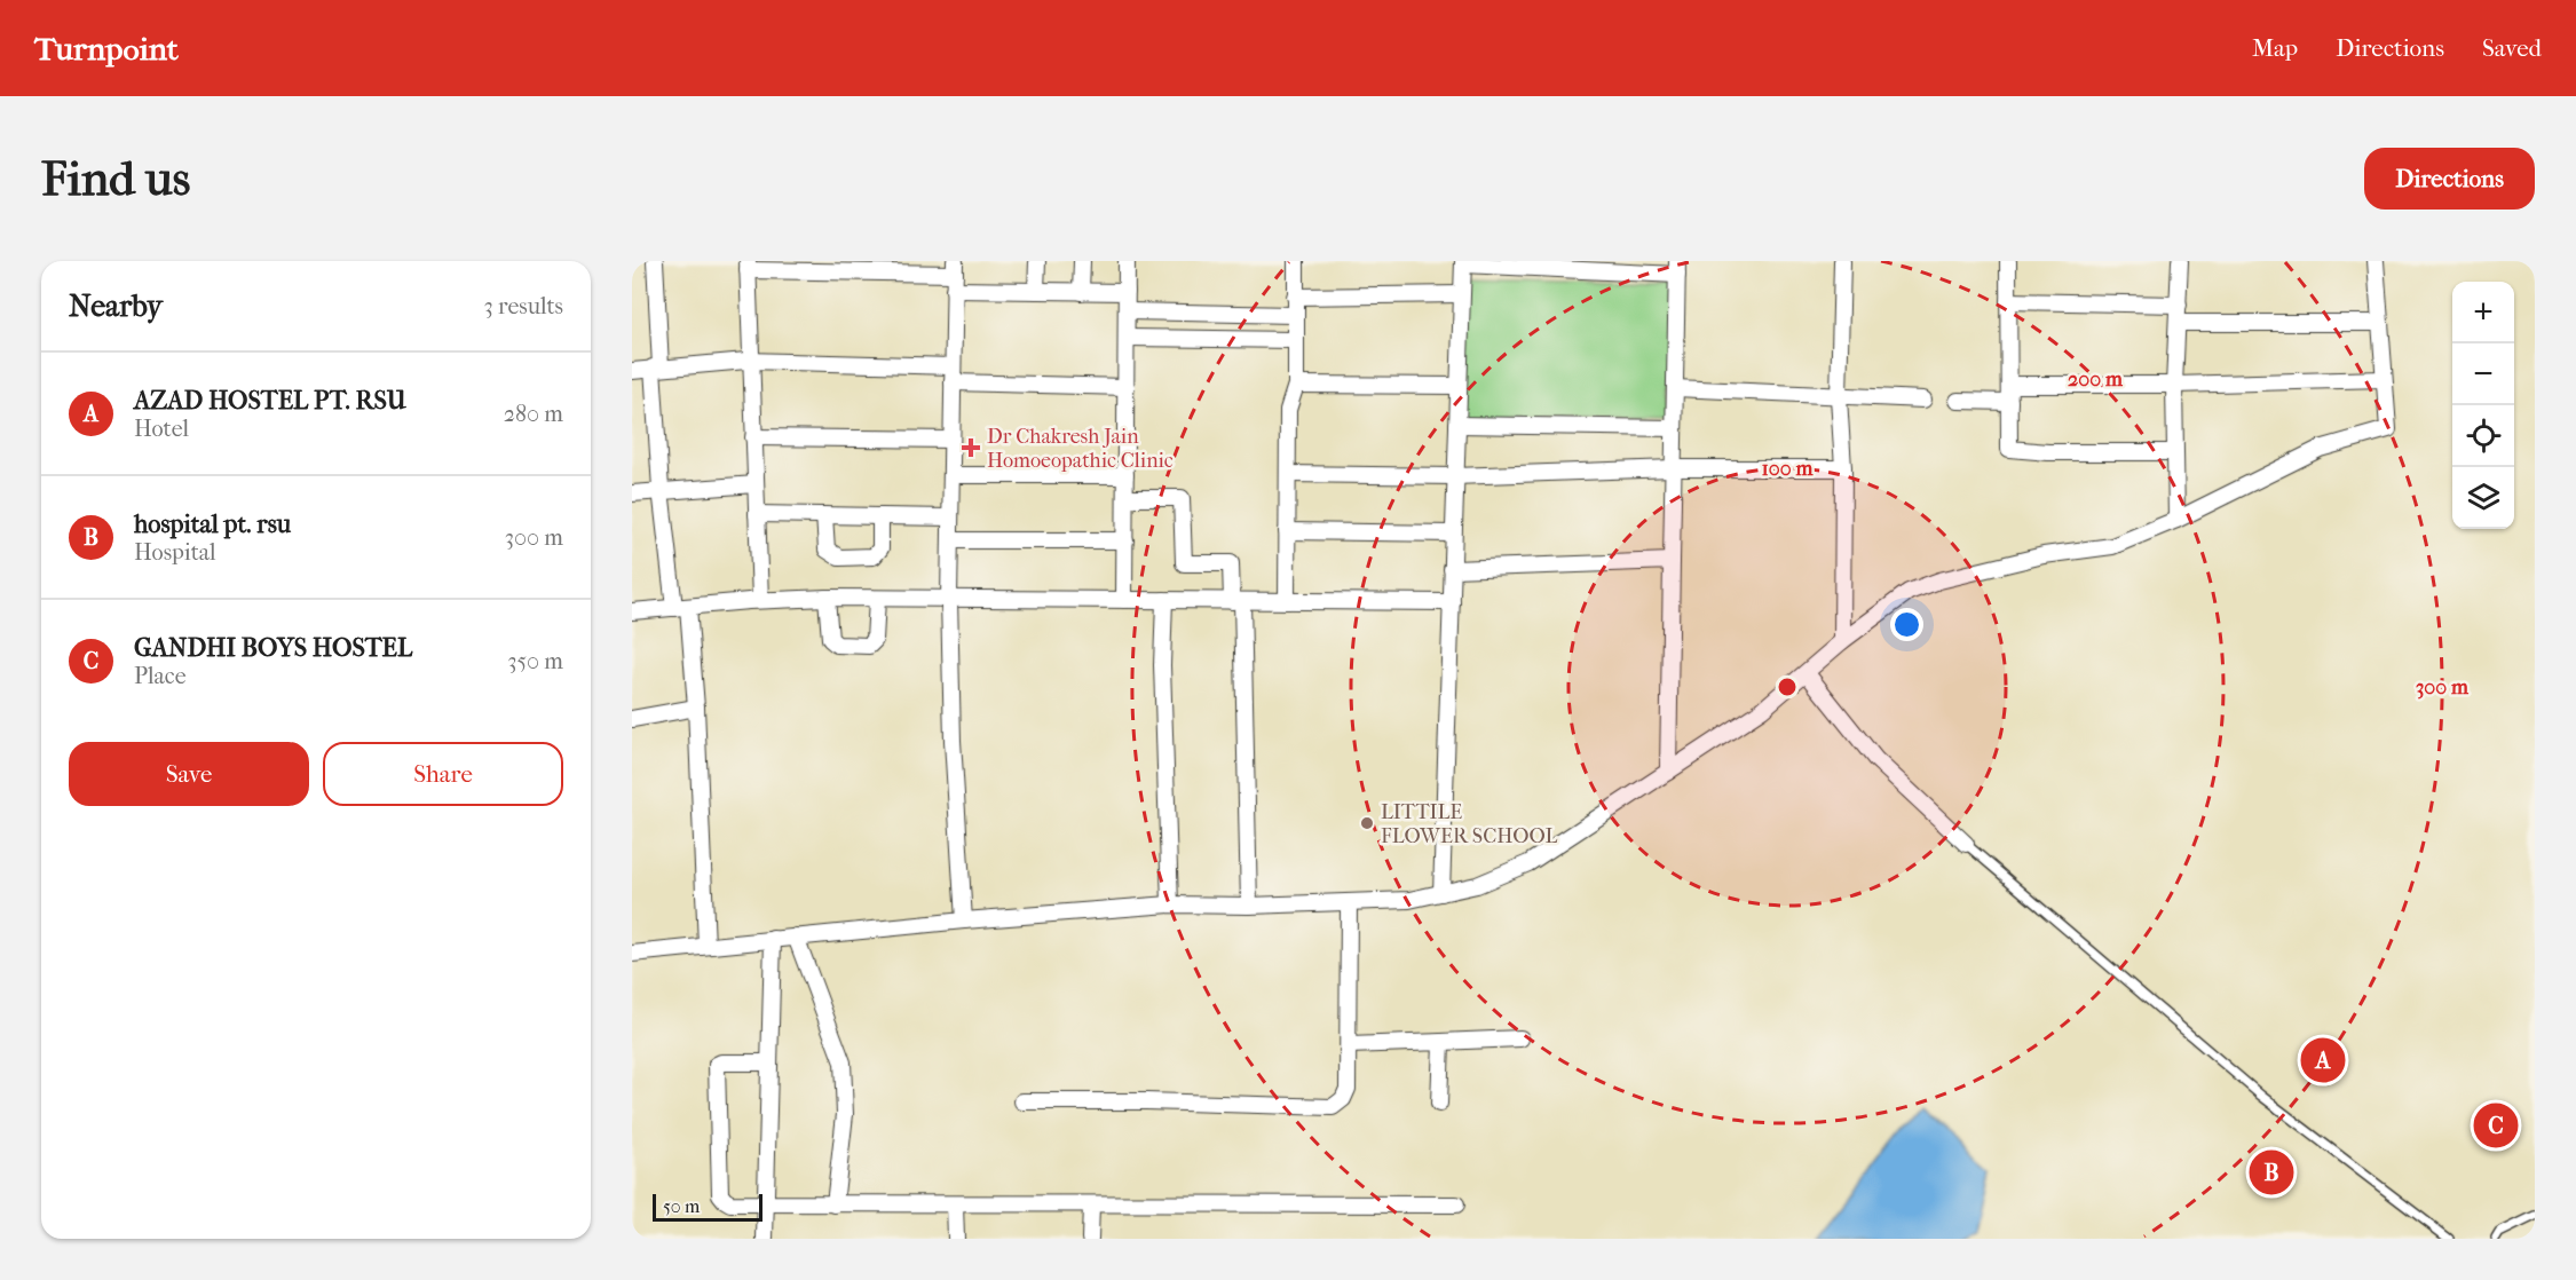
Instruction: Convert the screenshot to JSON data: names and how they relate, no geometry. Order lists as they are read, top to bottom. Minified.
{"places":{"health":["Dr Chakresh Jain Homoeopathic Clinic"],"other":["LITTILE FLOWER SCHOOL"]},"scale_bar":"50 m","page":{"header":"Turnpoint","nav":["Map","Directions","Saved"],"buttons":["Directions",["Save","Share"]],"title":"Find us","heading":["Nearby","3 results"],"map_buttons":["+","−"],"list":[{"mark":"A","name":"AZAD HOSTEL PT. RSU","note":"Hotel","value":"280 m"},{"mark":"B","name":"hospital pt. rsu","note":"Hospital","value":"300 m"},{"mark":"C","name":"GANDHI BOYS HOSTEL","note":"Place","value":"350 m"}],"pins":["A","C","B"],"scale":"50 m"},"rings":["200 m","100 m","300 m"]}
